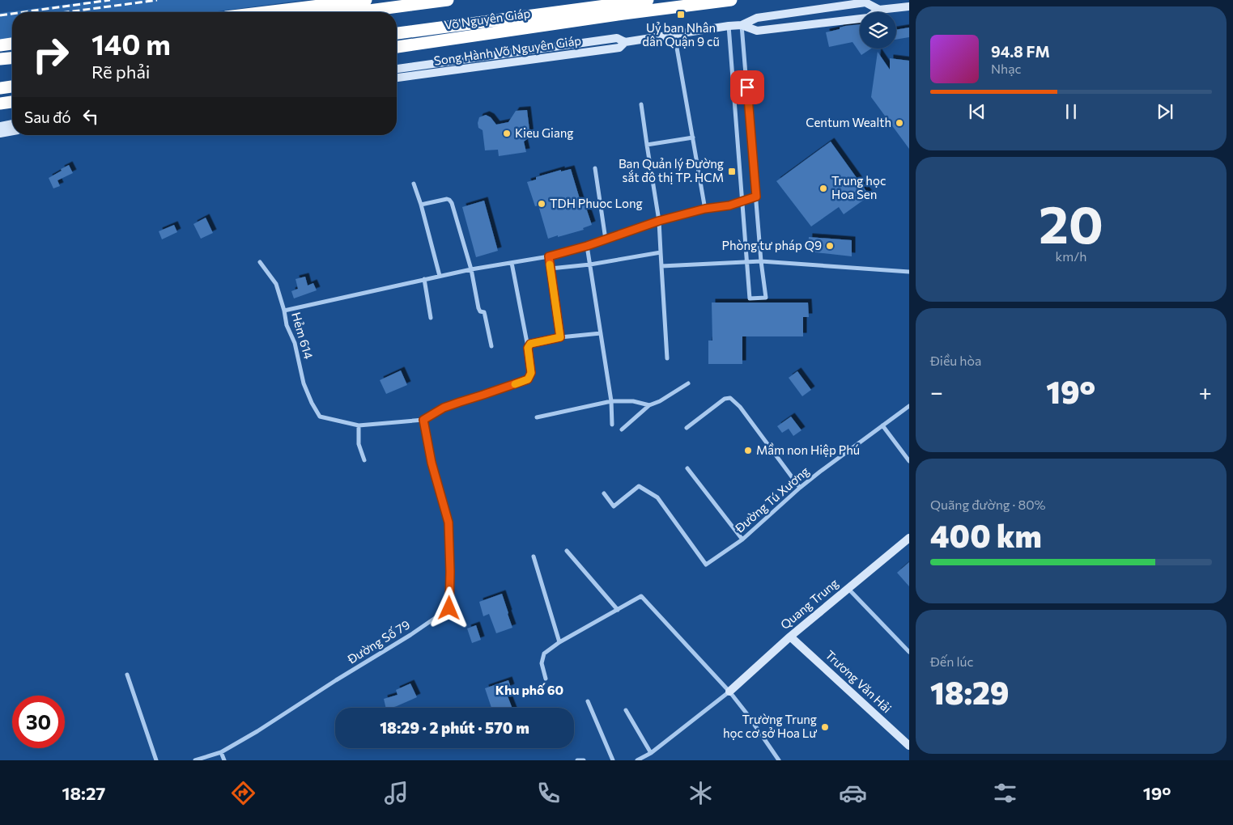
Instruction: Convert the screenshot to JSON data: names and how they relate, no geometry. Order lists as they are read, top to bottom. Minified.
{"streets":{"highway":["Võ Nguyên Giáp"],"main road":["Song Hành Võ Nguyên Giáp","Quang Trung","Trương Văn Hải"],"street":["Hẻm 614","Đường Tú Xương","Đường Số 79"]},"crossings":[["Quang Trung","Trương Văn Hải"]],"districts":["Khu phố 60"],"places":{"transit":["Uỷ ban Nhân dân Quận 9 cũ","Ban Quản lý Đường sắt đô thị TP. HCM"],"other":["Centum Wealth","Kieu Giang","Trung học Hoa Sen","TDH Phuoc Long","Phòng tư pháp Q9","Mầm non Hiệp Phú","Trường Trung học cơ sở Hoa Lư"]},"page":{"turn":["140 m","Rẽ phải"],"song":["94.8 FM","Nhạc"],"then":"Sau đó","tile":[["20","km/h"],"Điều hòa",["Quãng đường · 80%","400 km"],["Đến lúc","18:29"]],"heat":["−","19°","+"],"limit":"30","trip":"18:29 · 2 phút · 570 m","tabs":["18:27","19°"]}}
